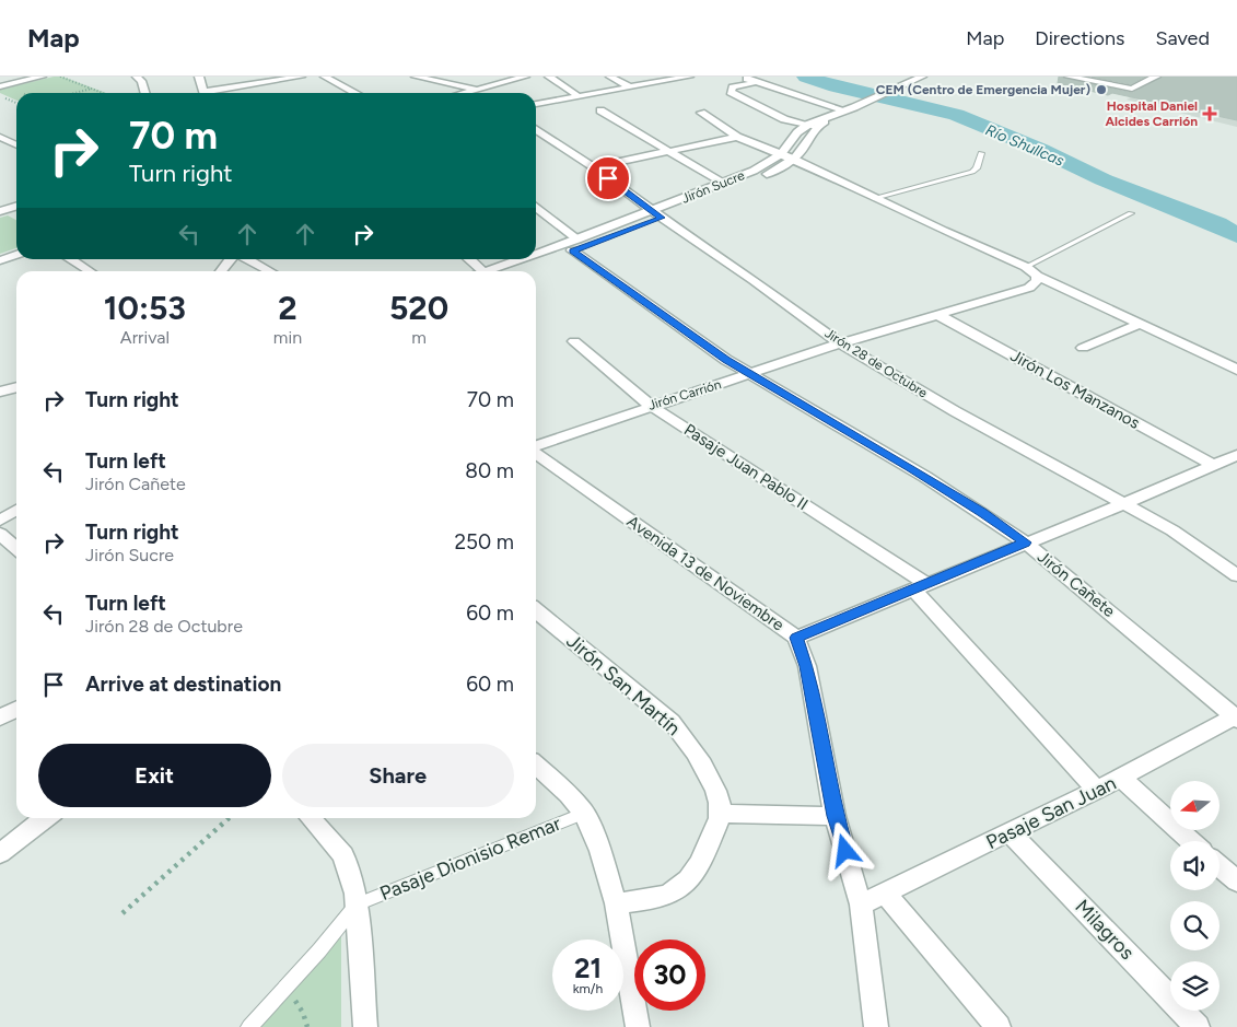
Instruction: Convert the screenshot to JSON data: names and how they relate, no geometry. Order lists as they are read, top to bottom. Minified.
{"streets":{"street":["Jirón Sucre","Jirón 28 de Octubre","Jirón Los Manzanos","Jirón Carrión","Pasaje Juan Pablo II","Avenida 13 de Noviembre","Jirón Cañete","Jirón San Martín","Pasaje San Juan","Milagros"],"lane":["Pasaje Dionisio Remar"]},"crossings":[["Jirón Sucre","Jirón 28 de Octubre"],["Jirón Sucre","Jirón Cañete"],["Jirón 28 de Octubre","Jirón Carrión"],["Jirón Los Manzanos","Jirón Carrión"],["Jirón Carrión","Pasaje Juan Pablo II"],["Jirón Carrión","Jirón Cañete"],["Pasaje Juan Pablo II","Pasaje San Juan"],["Avenida 13 de Noviembre","Pasaje San Juan"],["Jirón Cañete","Pasaje San Juan"],["Pasaje San Juan","Milagros"]],"water":["Río Shullcas"],"places":{"other":["CEM (Centro de Emergencia Mujer)"],"health":["Hospital Daniel Alcides Carrión"]},"north":"left","page":{"header":"Map","nav":["Map","Directions","Saved"],"turn":["70 m","Turn right"],"eta":["10:53","Arrival","2","min","520","m"],"list":[{"name":"Turn right","value":"70 m"},{"name":"Turn left","note":"Jirón Cañete","value":"80 m"},{"name":"Turn right","note":"Jirón Sucre","value":"250 m"},{"name":"Turn left","note":"Jirón 28 de Octubre","value":"60 m"},{"name":"Arrive at destination","value":"60 m"}],"buttons":["Exit","Share"],"speed":"21 km/h","limit":"30"}}
